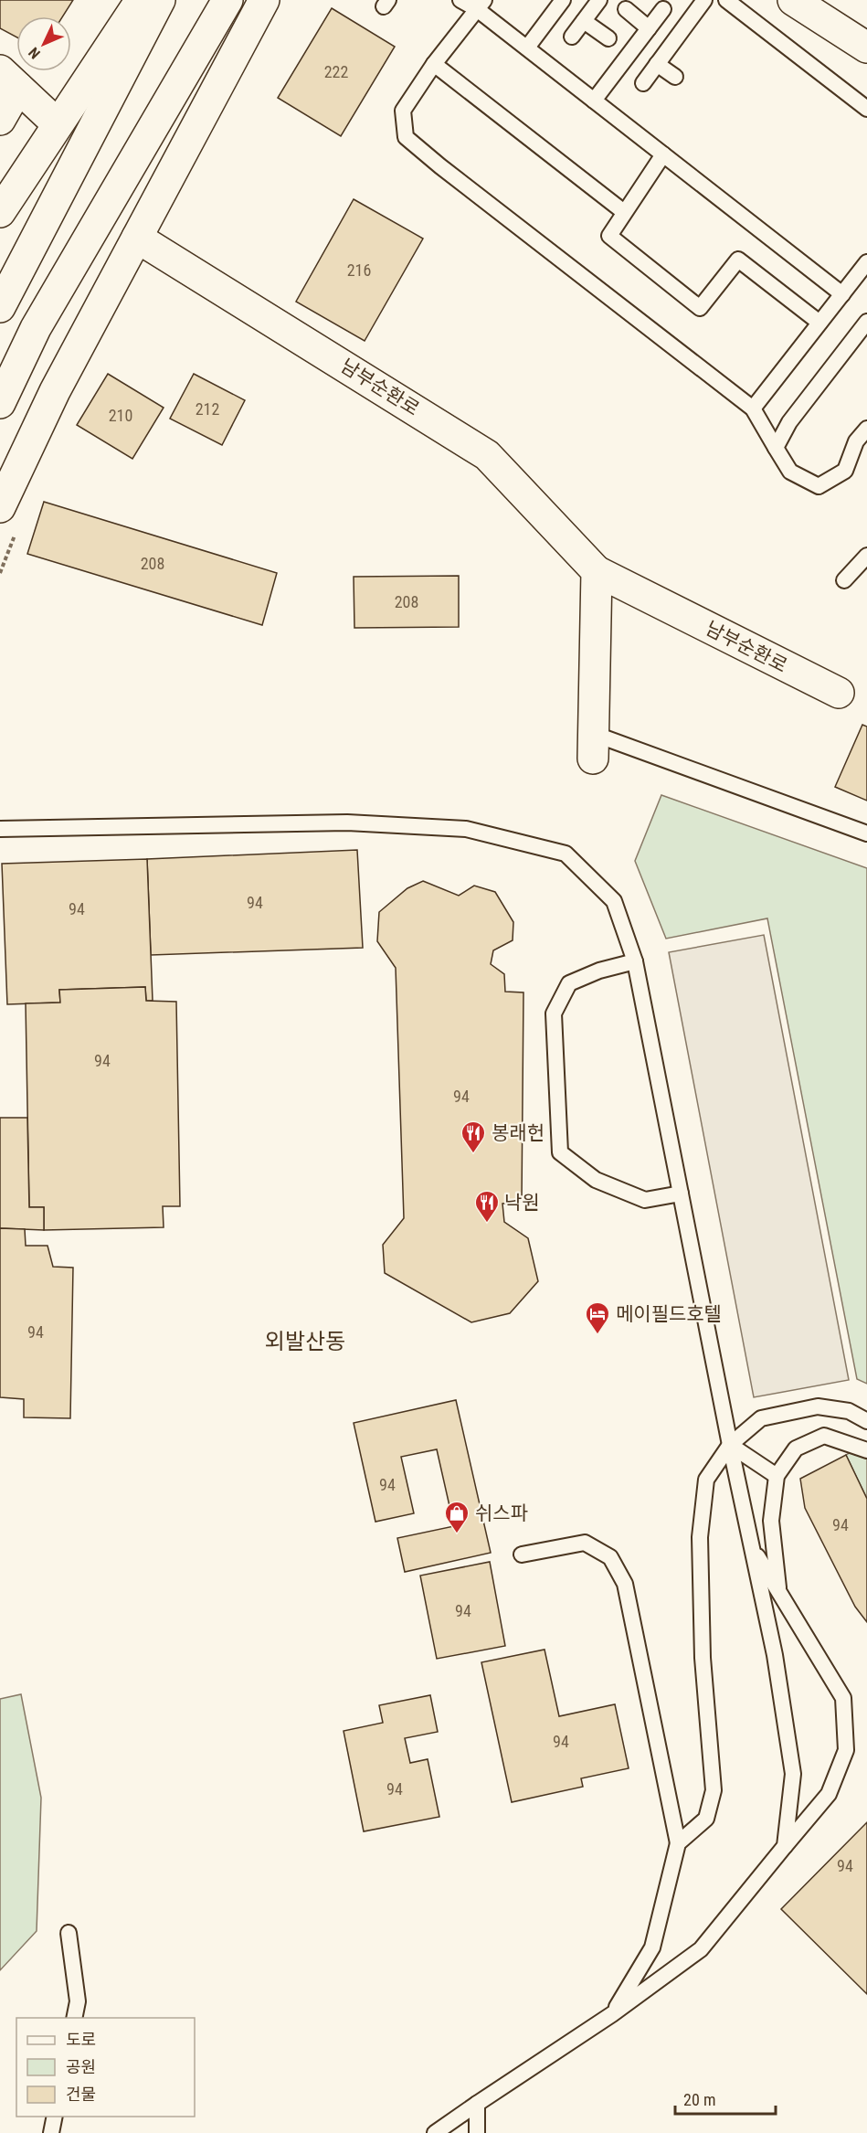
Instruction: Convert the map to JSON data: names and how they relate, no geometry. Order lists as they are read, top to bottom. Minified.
{"streets":{"main road":["남부순환로"]},"districts":["외발산동"],"places":{"restaurant":["봉래헌","낙원"],"hotel":["메이필드호텔"],"shop":["쉬스파"]},"house_numbers":["222","216","212","210","208","208","94","94","94","94","94","94","94","94","94","94","94"],"legend":["도로","공원","건물"],"scale_bar":"20 m","north":"bottom left"}
